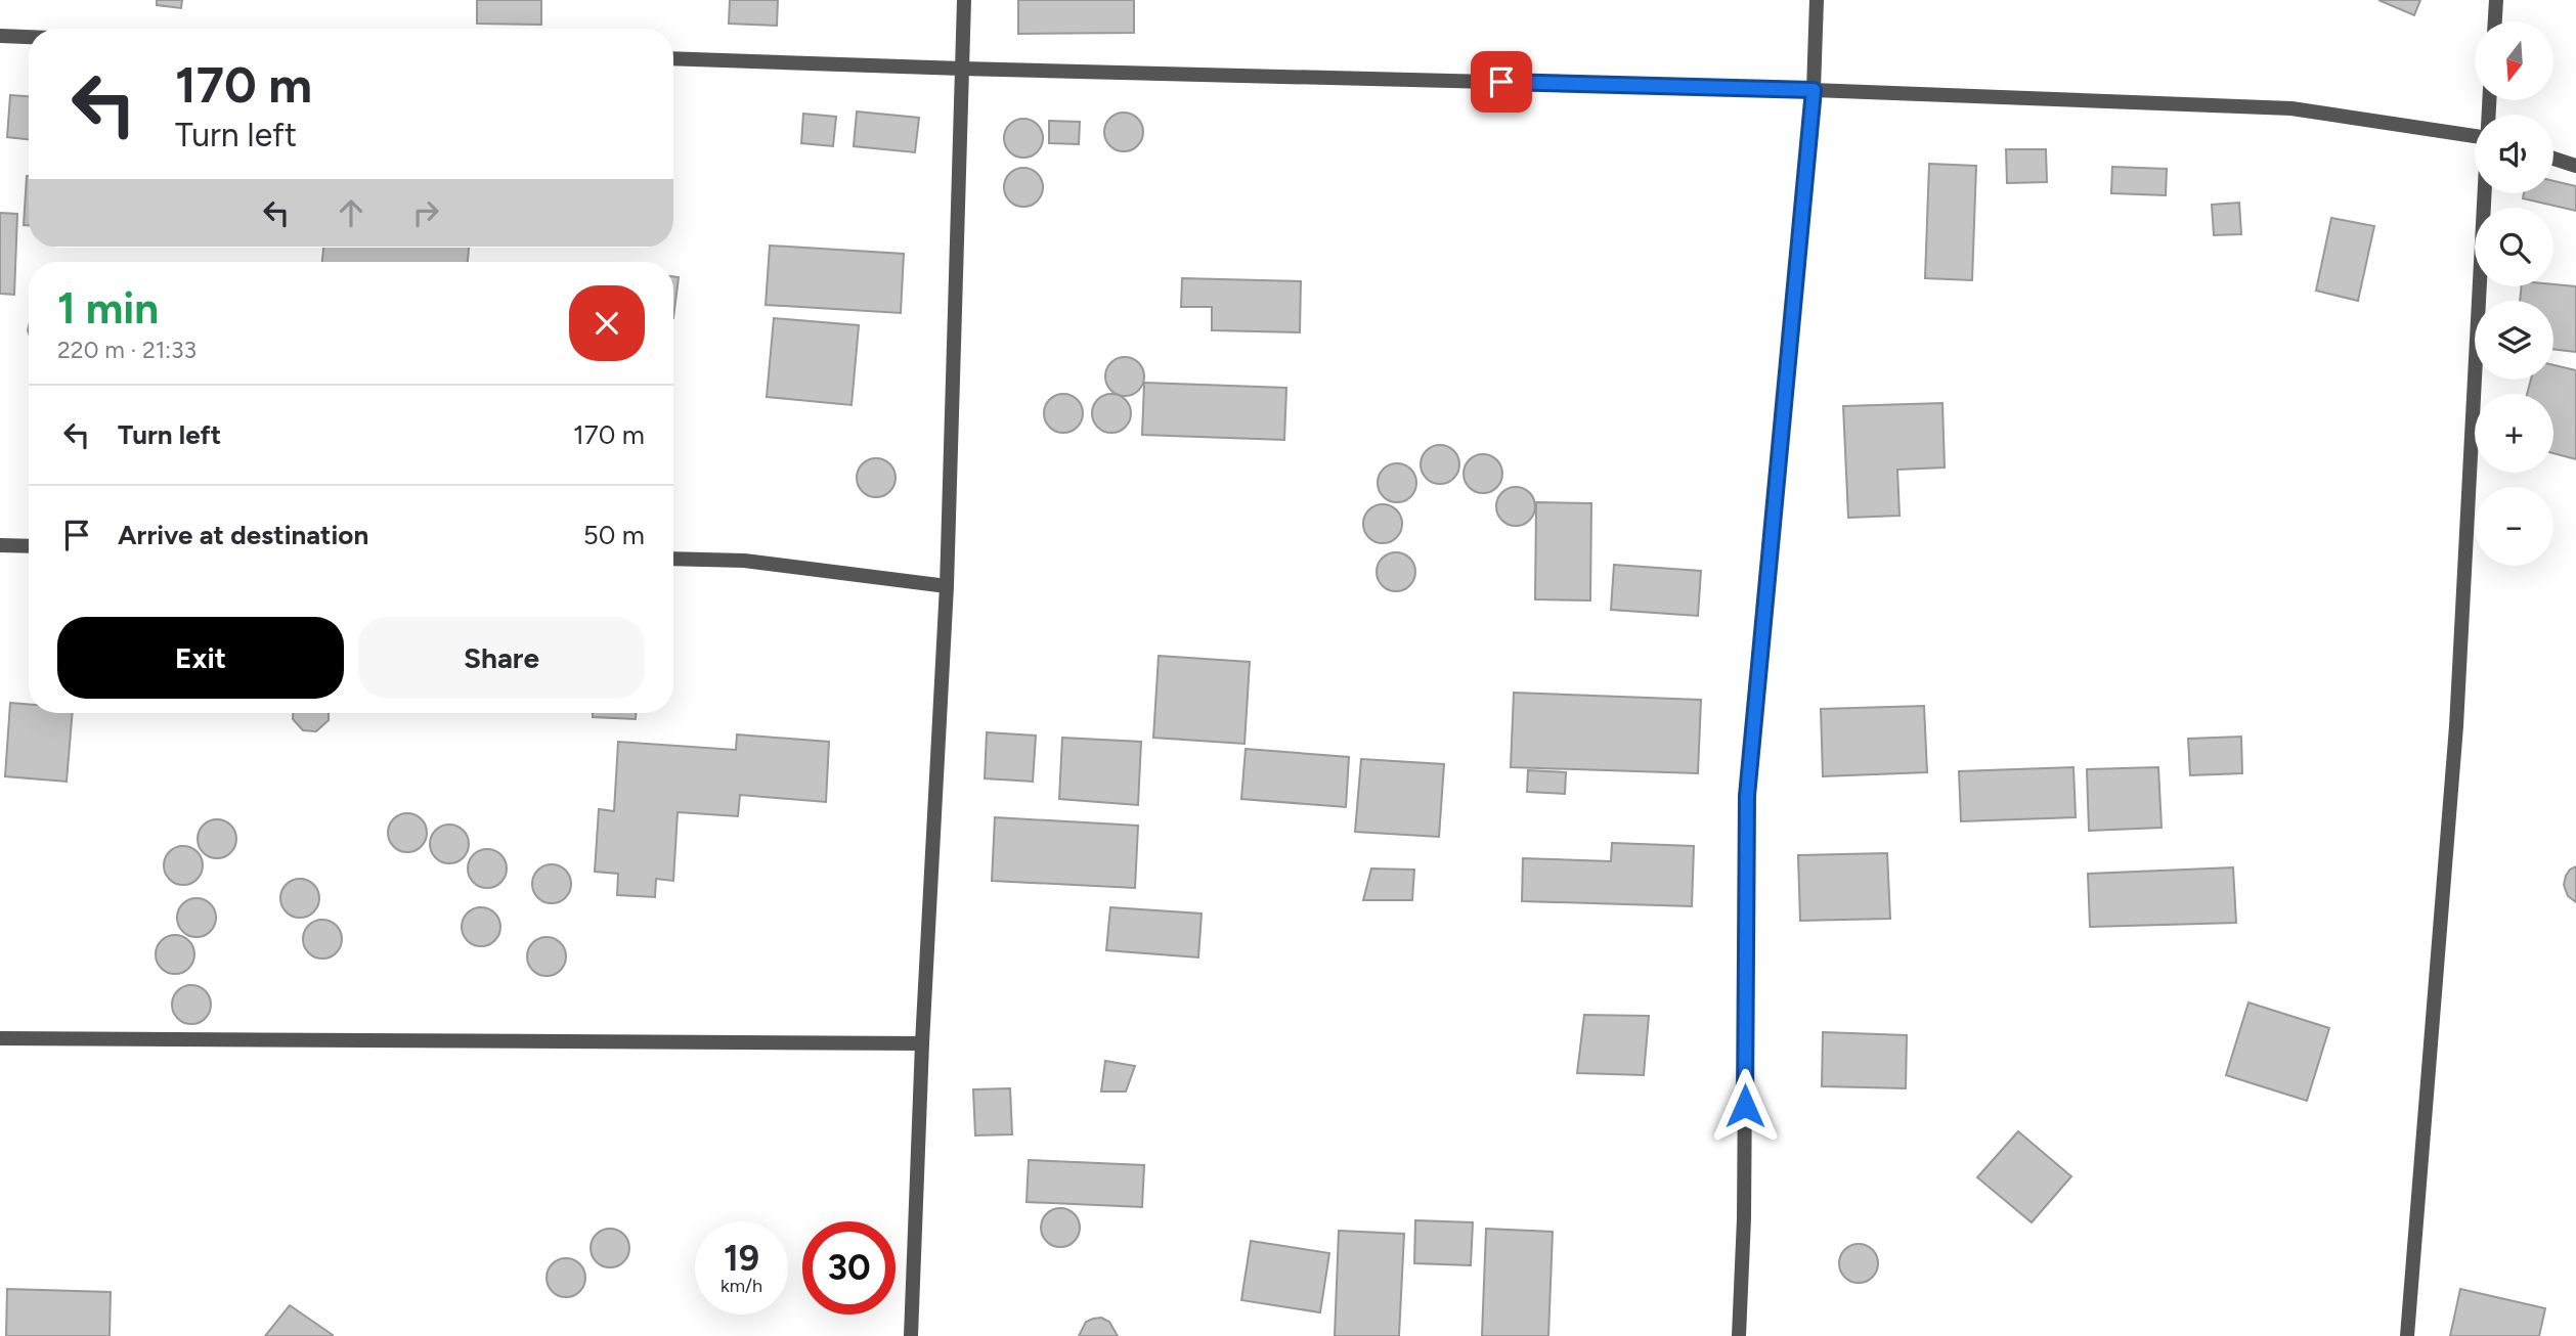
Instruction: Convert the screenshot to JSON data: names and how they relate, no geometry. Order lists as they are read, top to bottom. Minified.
{"north":"bottom","page":{"map_buttons":["+","−"],"turn":["170 m","Turn left"],"heading":["1 min","220 m · 21:33"],"list":[{"name":"Turn left","value":"170 m"},{"name":"Arrive at destination","value":"50 m"}],"buttons":["Exit","Share"],"speed":"19 km/h","limit":"30"}}
